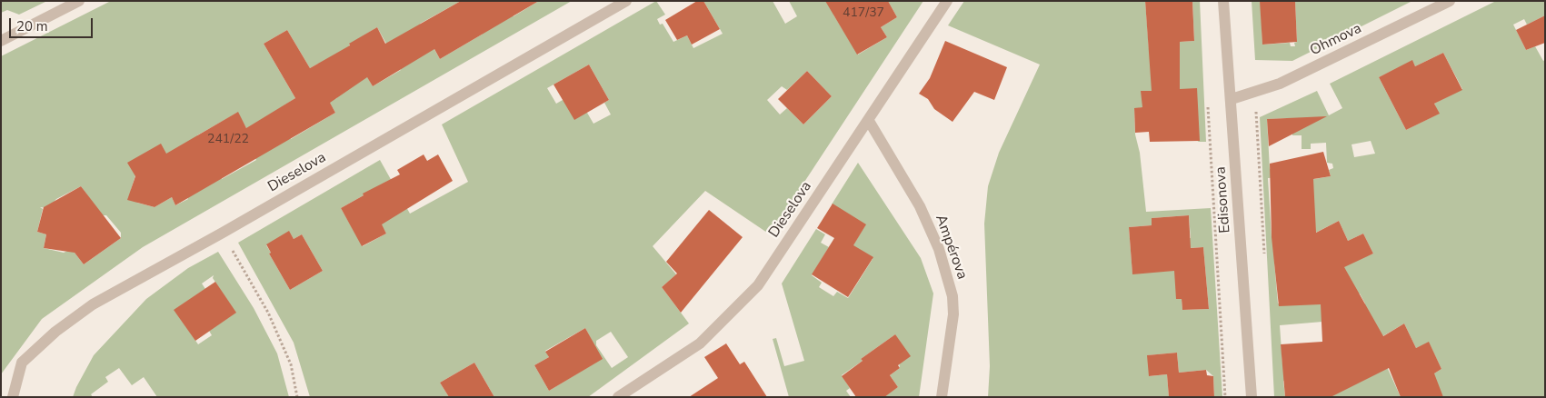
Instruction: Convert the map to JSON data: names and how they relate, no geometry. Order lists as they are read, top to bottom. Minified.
{"streets":{"street":["Ohmova","Dieselova","Edisonova","Ampérova"]},"crossings":[["Ohmova","Edisonova"],["Dieselova","Ampérova"]],"house_numbers":["417/37","241/22"],"scale_bar":"20 m"}
